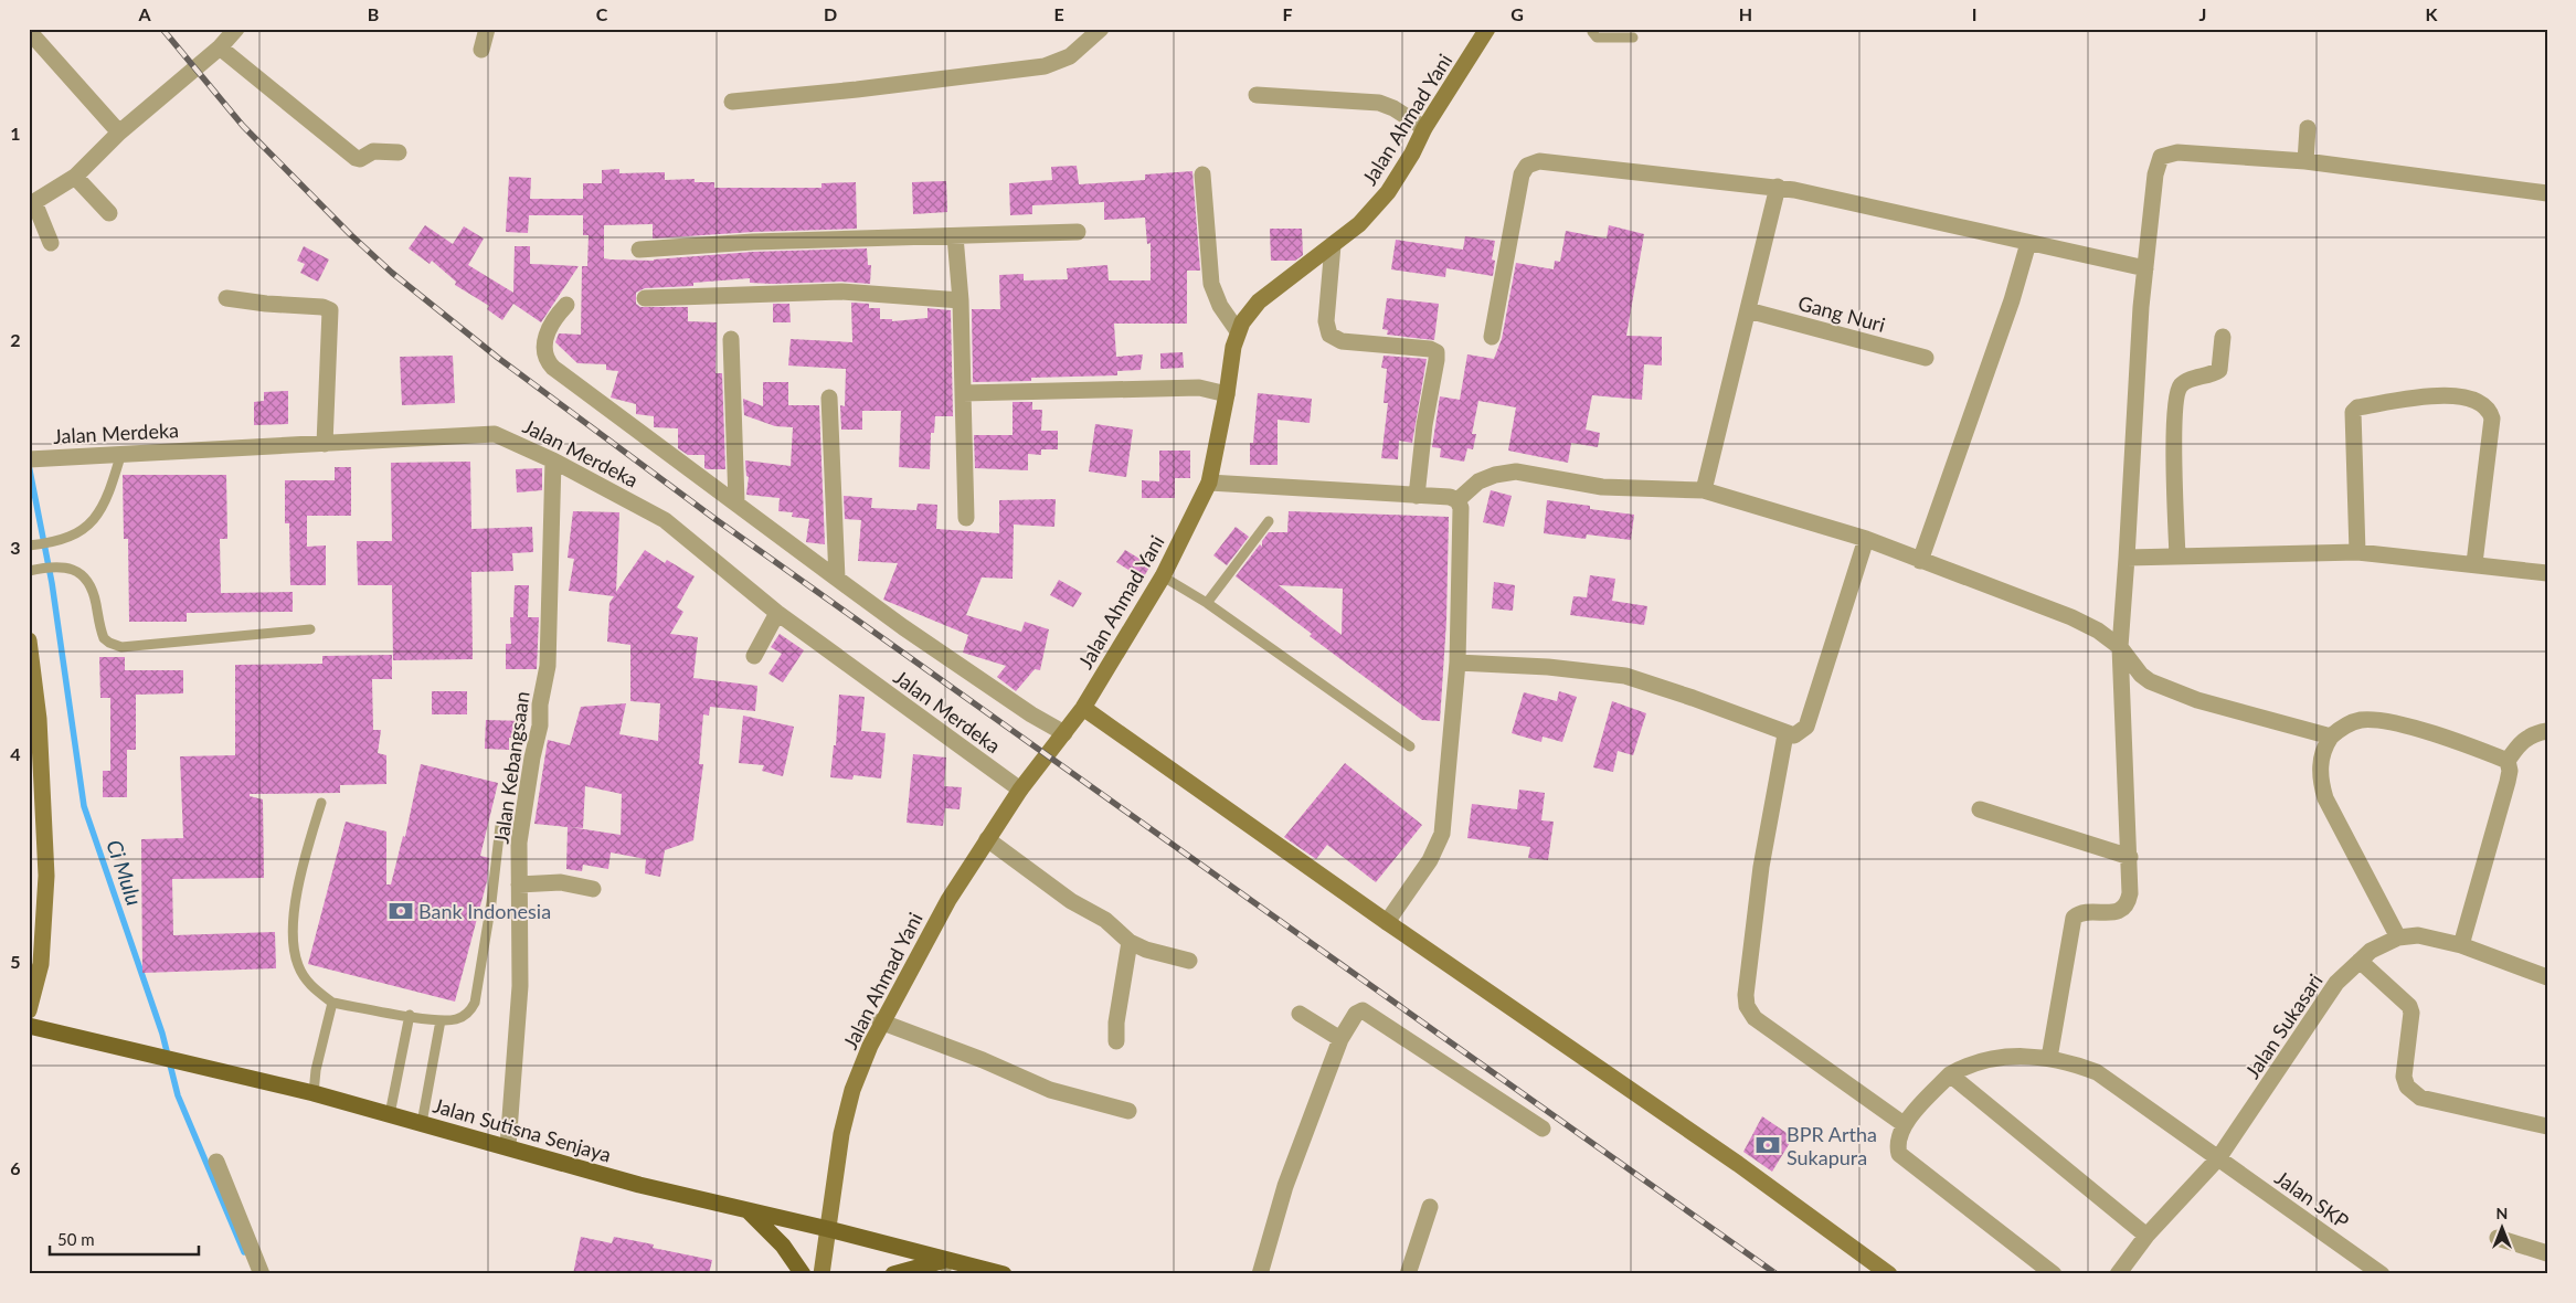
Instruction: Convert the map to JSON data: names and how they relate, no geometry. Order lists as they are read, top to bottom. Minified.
{"streets":{"main road":["Jalan Sutisna Senjaya"],"street":["Jalan Ahmad Yani","Gang Nuri","Jalan Merdeka","Jalan Kebangsaan","Jalan Sukasari","Jalan SKP"]},"crossings":[["Jalan Ahmad Yani","Jalan Merdeka"],["Jalan Ahmad Yani","Jalan Sutisna Senjaya"],["Jalan Merdeka","Jalan Kebangsaan"],["Jalan Kebangsaan","Jalan Sutisna Senjaya"],["Jalan Sukasari","Jalan SKP"]],"water":["Ci Mulu"],"places":{"bank":["Bank Indonesia","BPR Artha Sukapura"]},"scale_bar":"50 m","north":"top","grid":{"columns":["A","B","C","D","E","F","G","H","I","J","K"],"rows":["1","2","3","4","5","6"]}}
